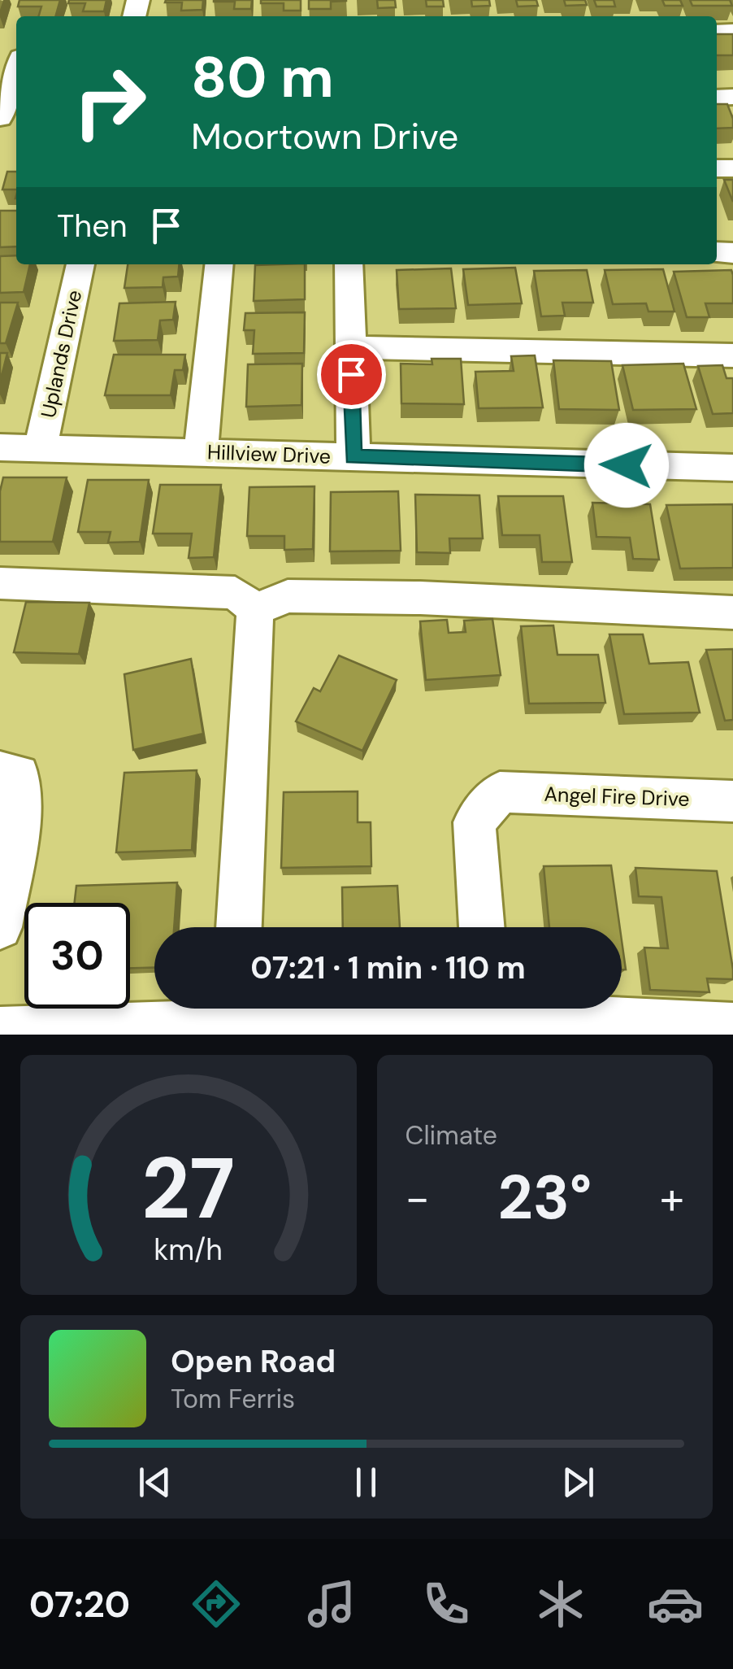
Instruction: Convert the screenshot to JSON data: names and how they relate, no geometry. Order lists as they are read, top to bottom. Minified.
{"streets":{"street":["Uplands Drive","Hillview Drive","Angel Fire Drive"]},"crossings":[["Uplands Drive","Hillview Drive"]],"page":{"turn":["80 m","Moortown Drive"],"then":"Then","limit":"30","trip":"07:21 · 1 min · 110 m","tile":"Climate","heat":["−","23°","+"],"song":["Open Road","Tom Ferris"],"tabs":"07:20","gauge":["27","km/h"]}}
